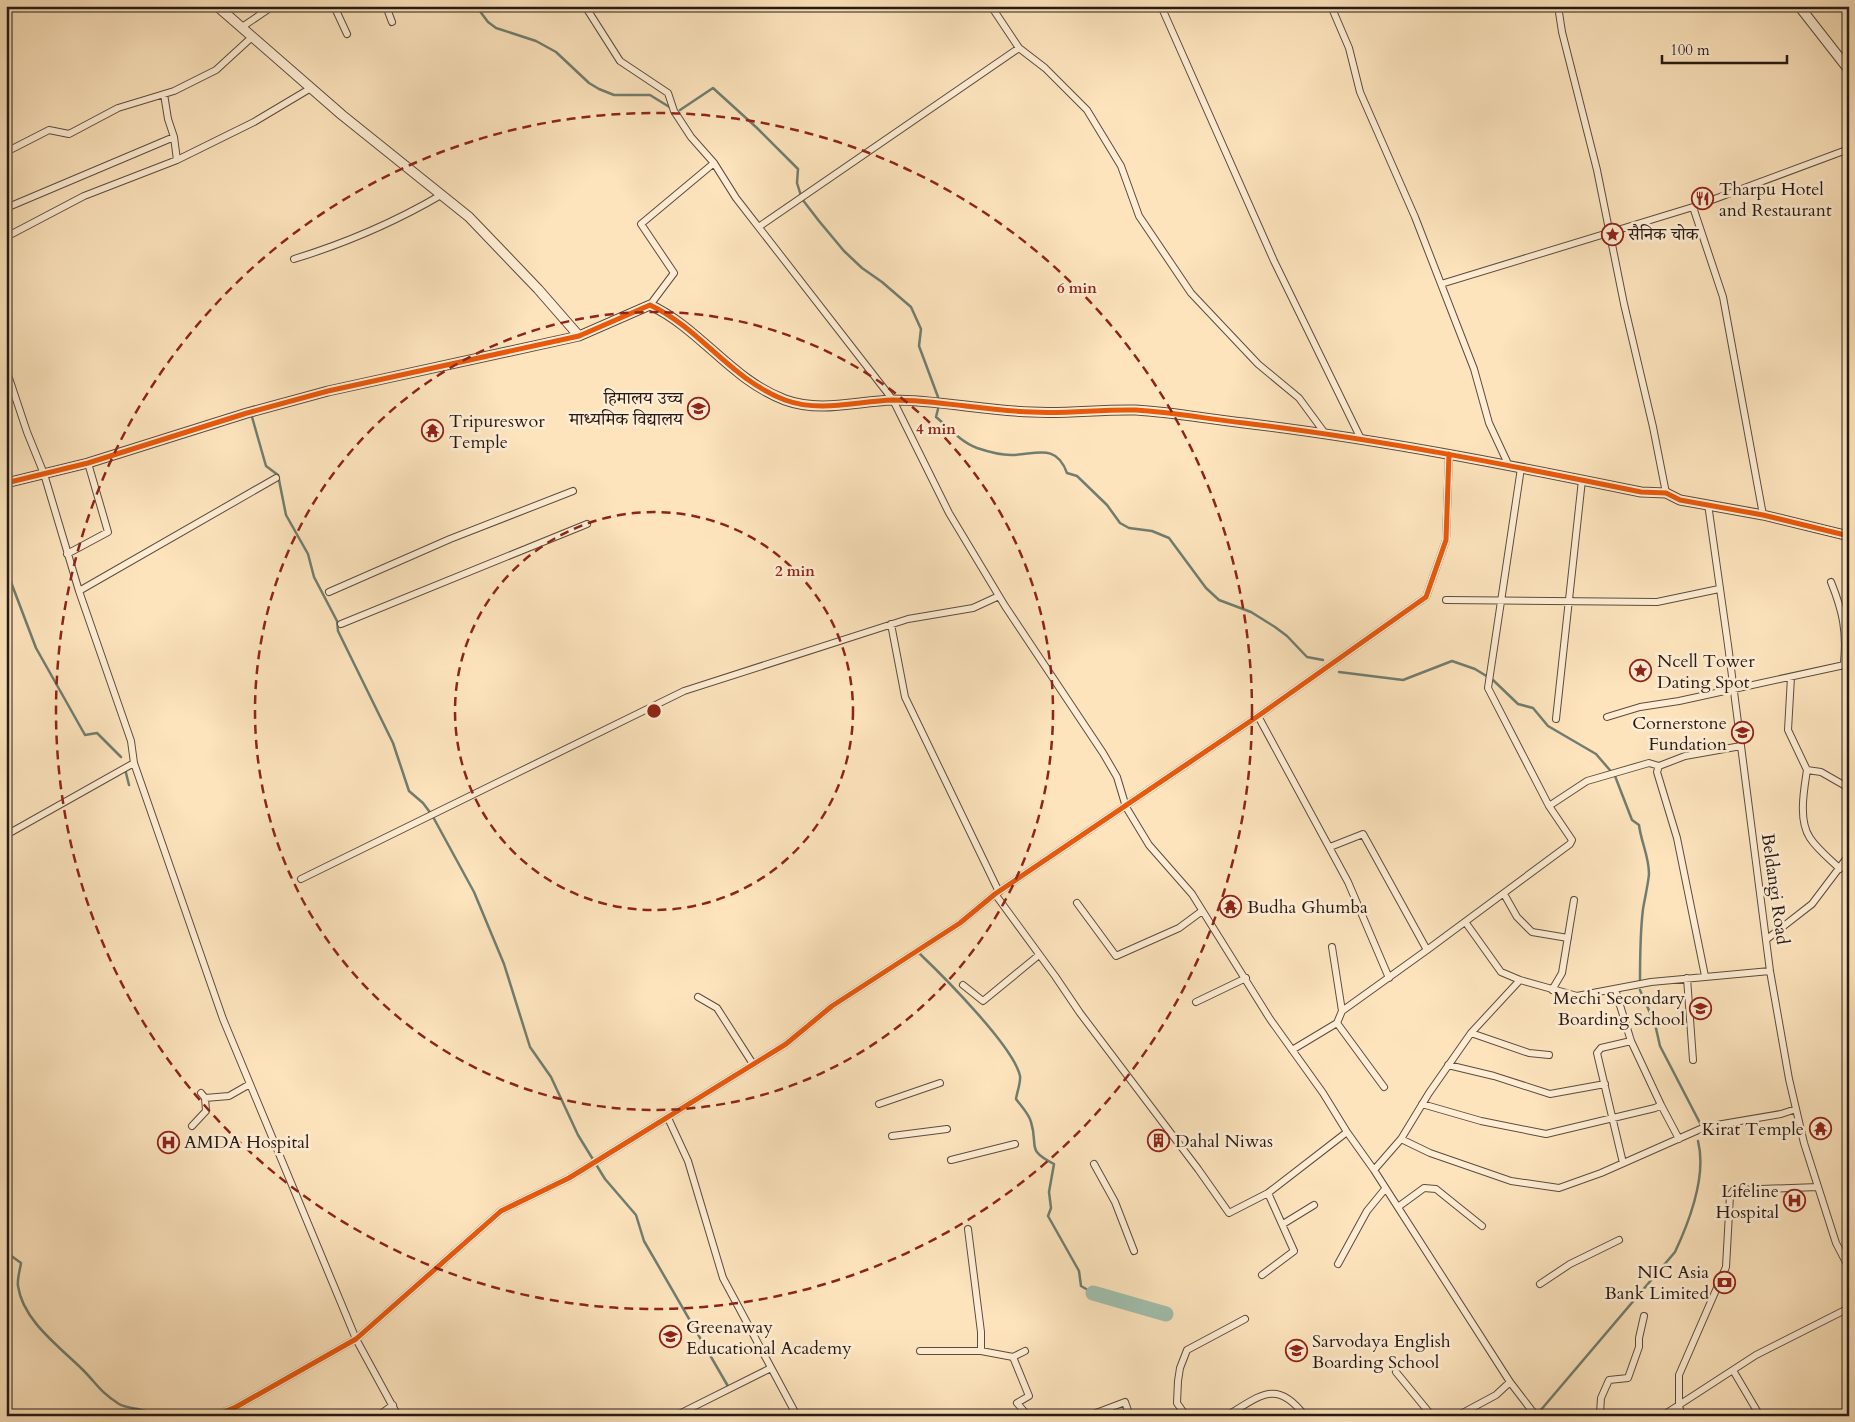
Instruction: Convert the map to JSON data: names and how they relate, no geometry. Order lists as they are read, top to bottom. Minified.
{"streets":{"street":["Beldangi Road"]},"places":{"restaurant":["Tharpu Hotel and Restaurant"],"place":["सैनिक चोक","Ncell Tower Dating Spot"],"school or university":["हिमालय उच्च माध्यमिक विद्यालय","Cornerstone Fundation","Mechi Secondary Boarding School","Greenaway Educational Academy","Sarvodaya English Boarding School"],"temple":["Tripureswor Temple","Budha Ghumba","Kirat Temple"],"building":["Dahal Niwas"],"hospital":["AMDA Hospital","Lifeline Hospital"],"bank":["NIC Asia Bank Limited"]},"scale_bar":"100 m","rings":["6 min","4 min","2 min"]}
